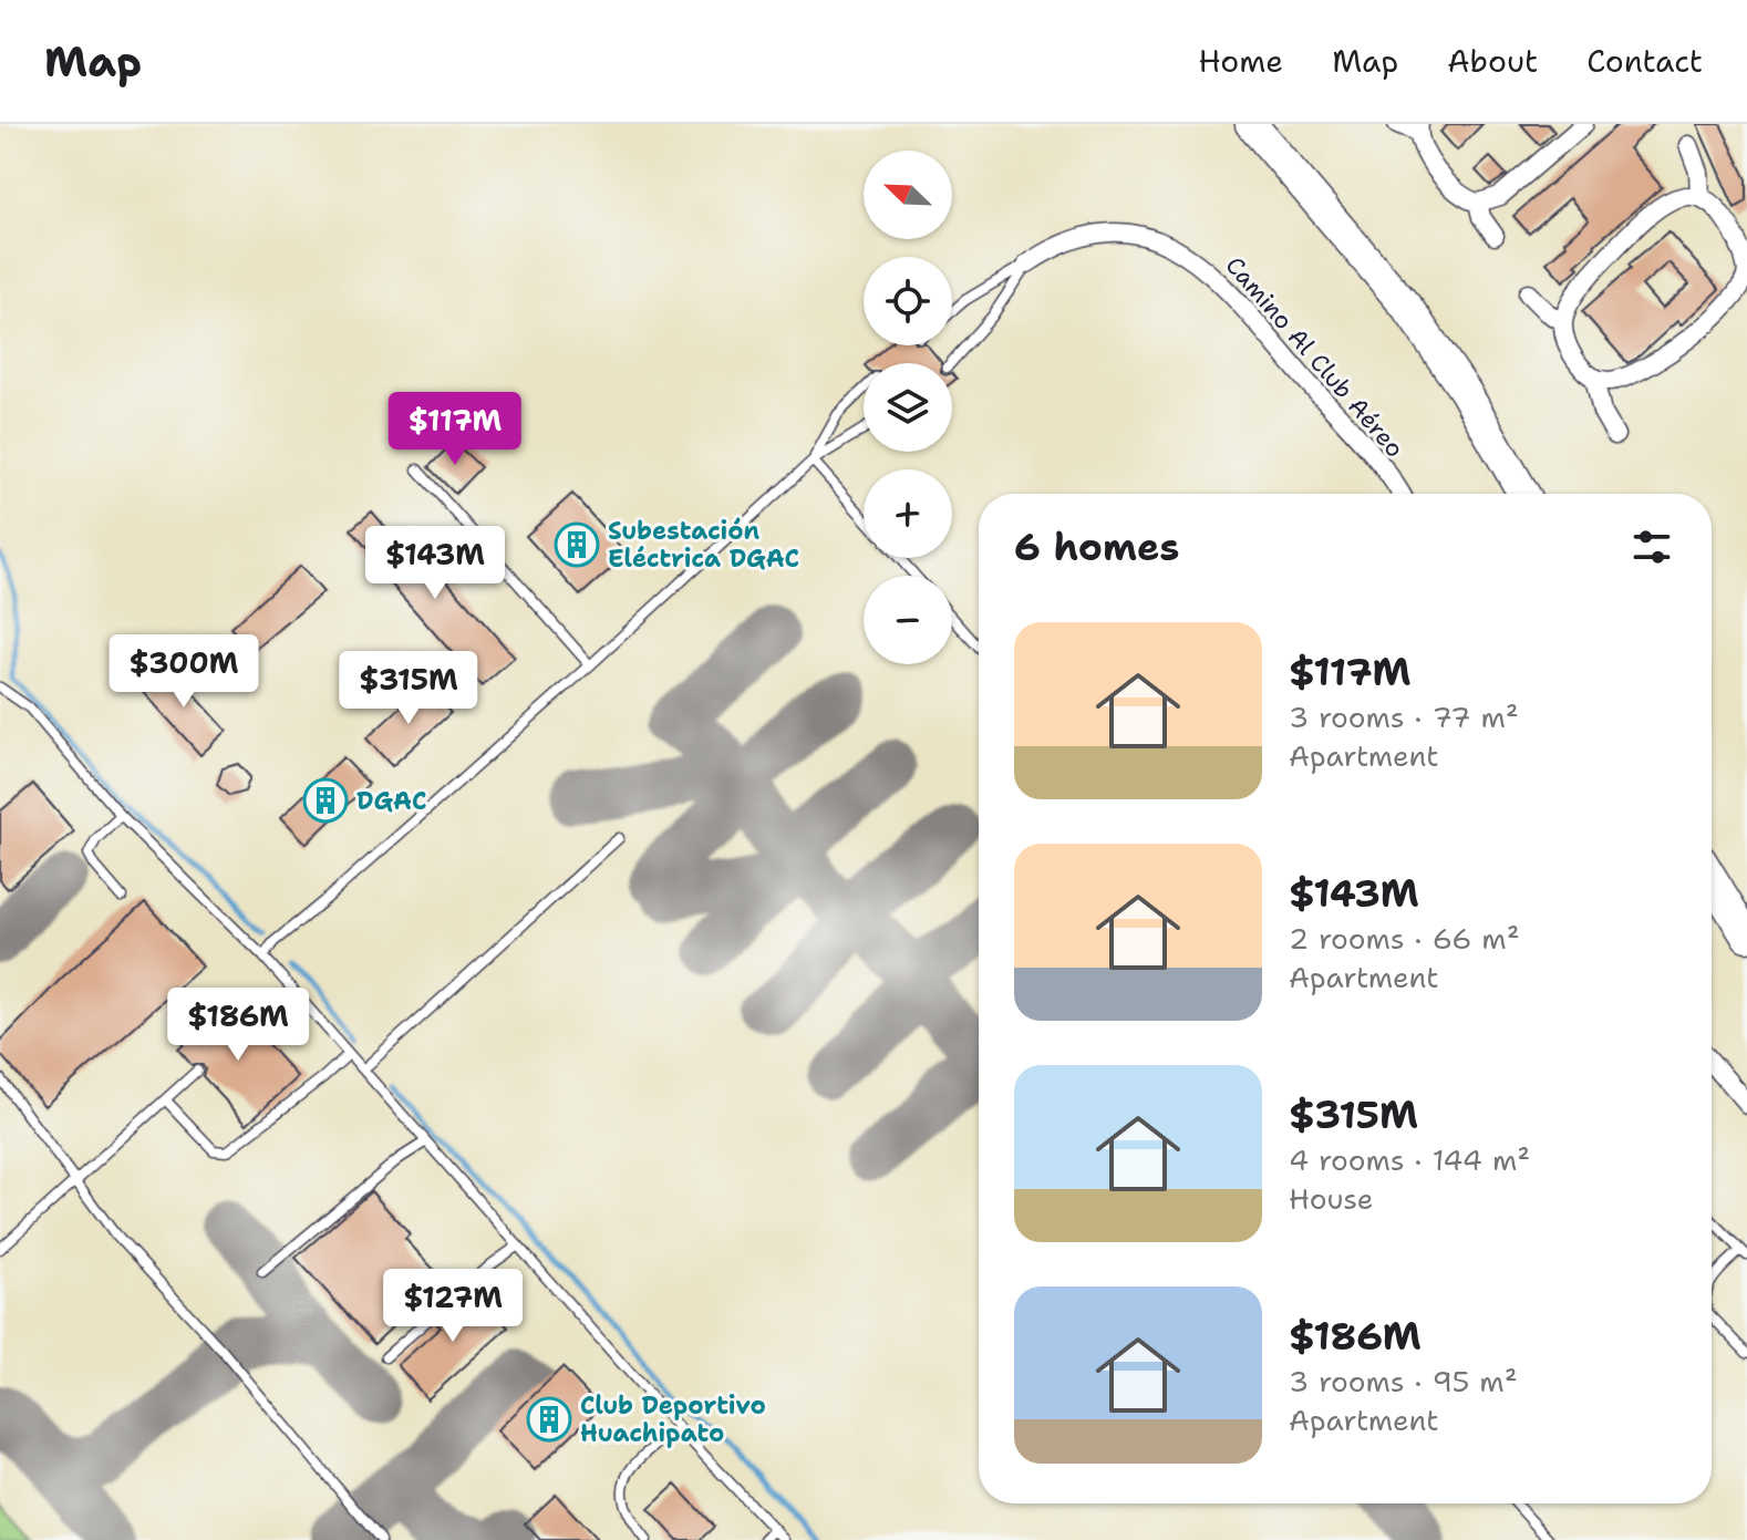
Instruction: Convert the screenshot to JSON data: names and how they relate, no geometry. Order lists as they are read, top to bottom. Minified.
{"streets":{"street":["Camino Al Club Aéreo"]},"places":{"building":["Subestación Eléctrica DGAC","DGAC","Club Deportivo Huachipato"]},"north":"top left","page":{"header":"Map","nav":["Home","Map","About","Contact"],"map_buttons":["+","−"],"price":["$117M","$143M","$300M","$315M","$186M","$127M"],"heading":"6 homes","list":[{"name":"$117M","note":"3 rooms · 77 m² · Apartment"},{"name":"$143M","note":"2 rooms · 66 m² · Apartment"},{"name":"$315M","note":"4 rooms · 144 m² · House"},{"name":"$186M","note":"3 rooms · 95 m² · Apartment"}]}}
